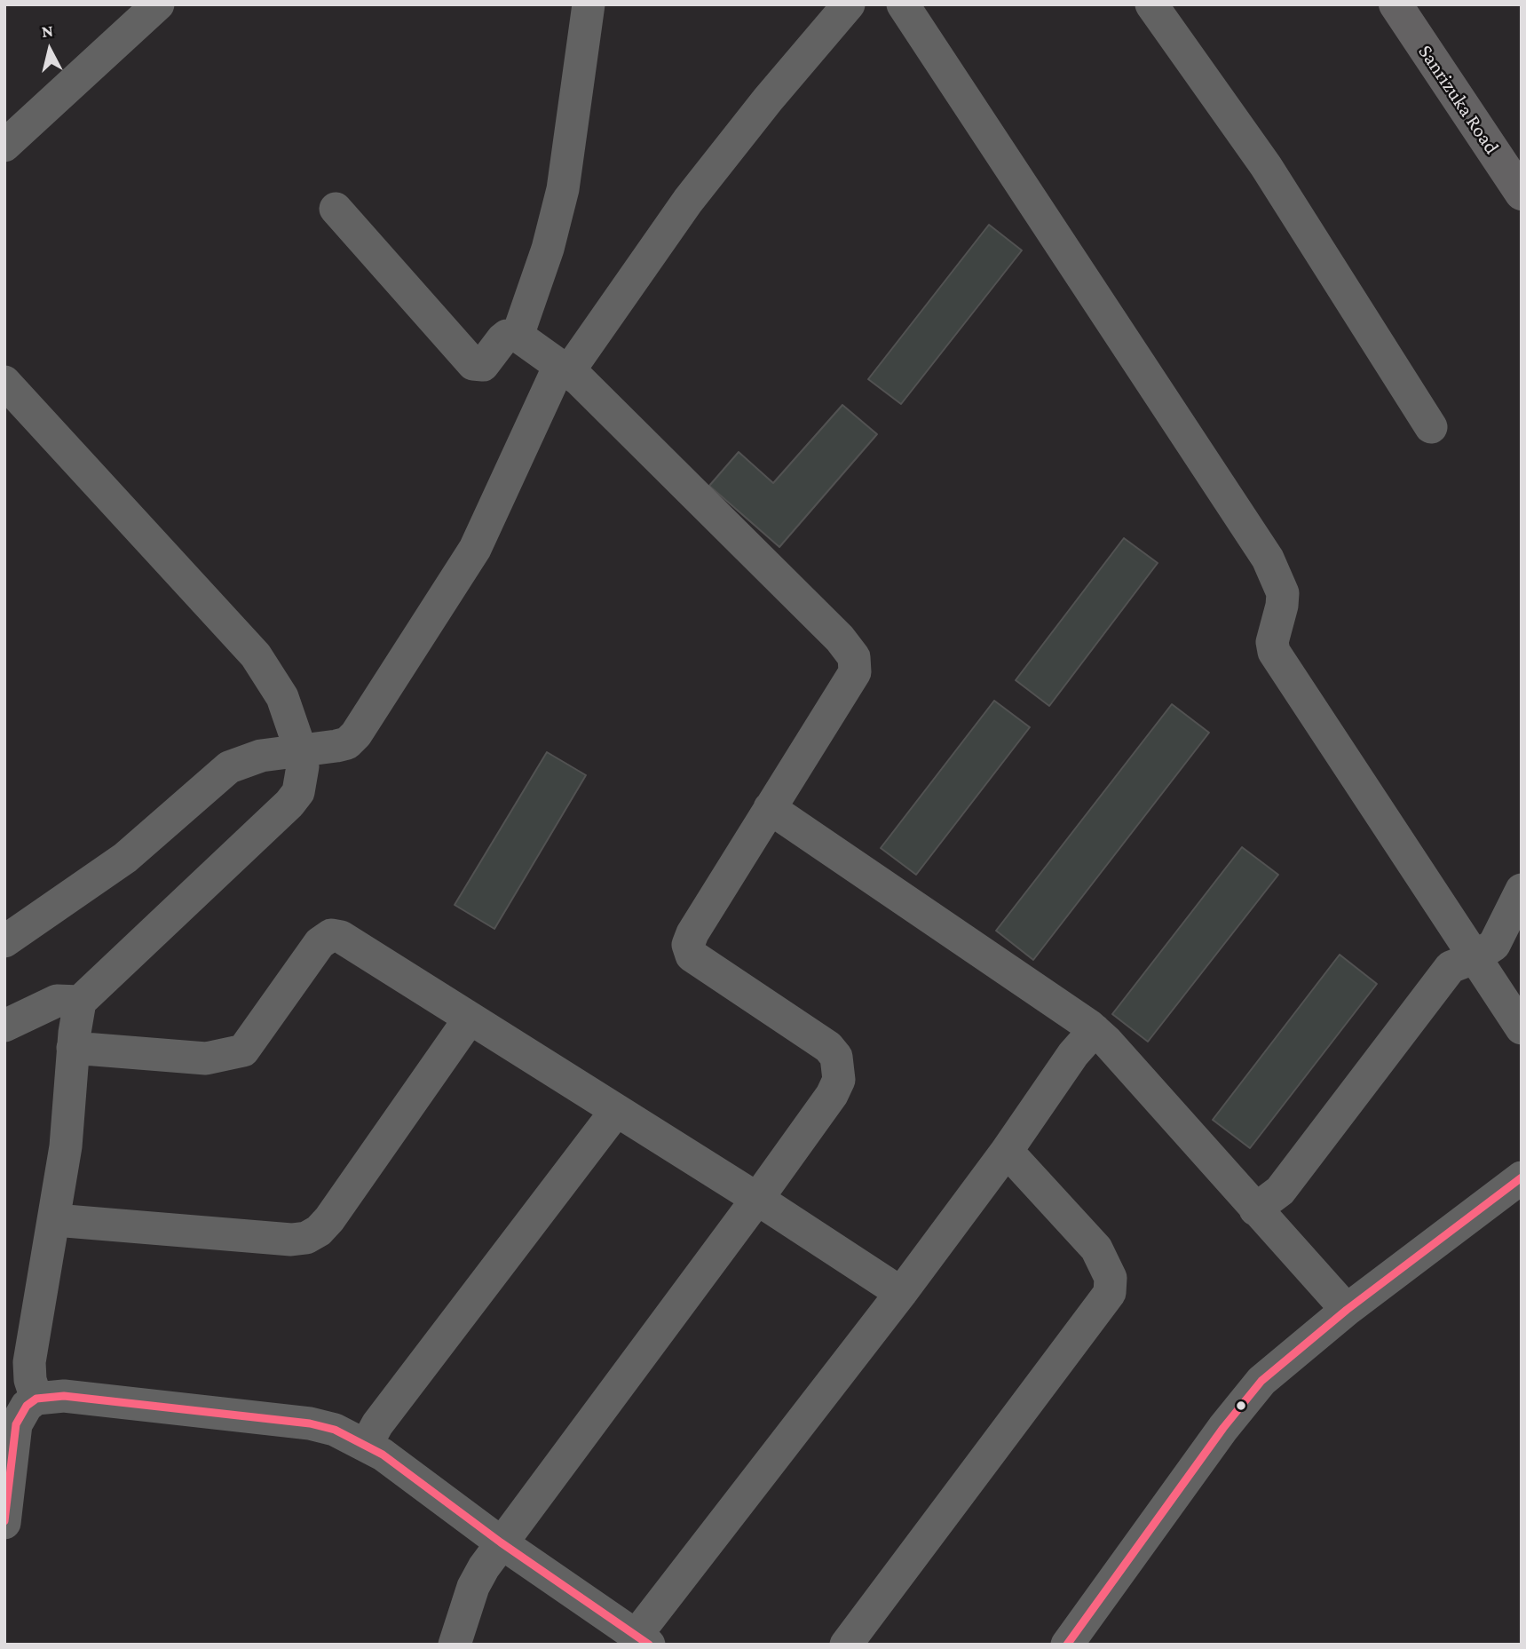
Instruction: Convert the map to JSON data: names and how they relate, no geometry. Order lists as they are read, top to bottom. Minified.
{"streets":{"main road":["Sanrizuka Road"]},"north":"top"}
